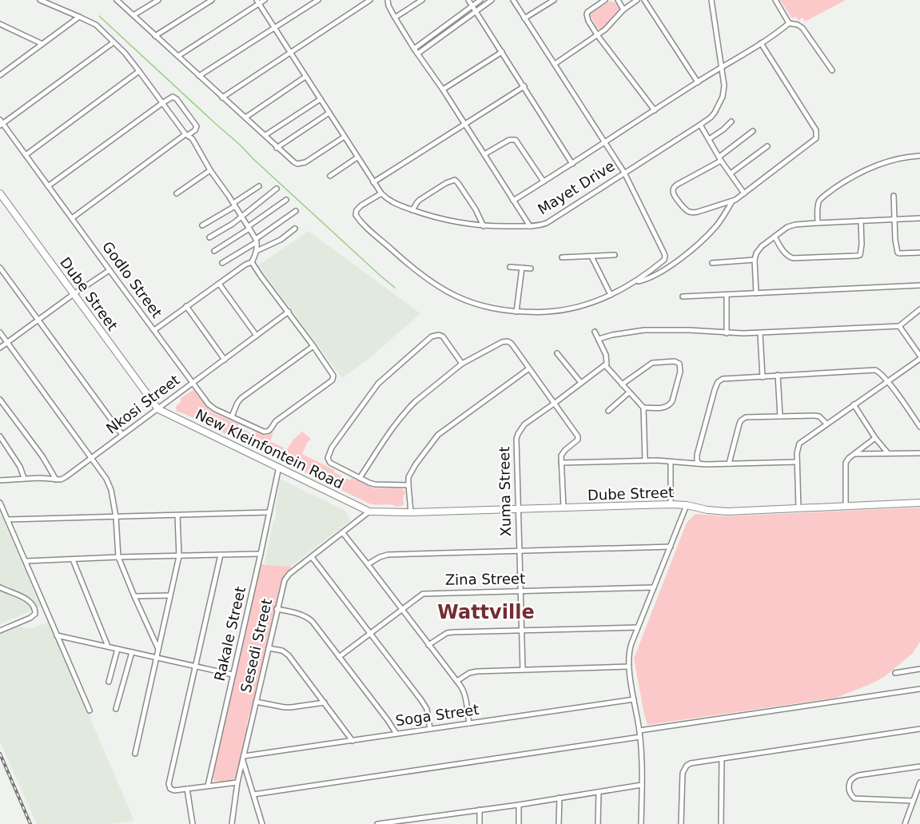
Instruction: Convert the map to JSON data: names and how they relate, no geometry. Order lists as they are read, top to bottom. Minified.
{"streets":{"street":["Mayet Drive","Godlo Street","Dube Street","Nkosi Street","New Kleinfontein Road","Xuma Street","Zina Street","Rakale Street","Sesedi Street","Soga Street"]},"crossings":[["Godlo Street","Nkosi Street"],["Dube Street","Nkosi Street"],["Dube Street","New Kleinfontein Road"],["Dube Street","Xuma Street"],["Dube Street","Sesedi Street"],["Nkosi Street","New Kleinfontein Road"],["New Kleinfontein Road","Rakale Street"],["New Kleinfontein Road","Sesedi Street"],["Xuma Street","Zina Street"],["Sesedi Street","Soga Street"]],"districts":["Wattville"]}
